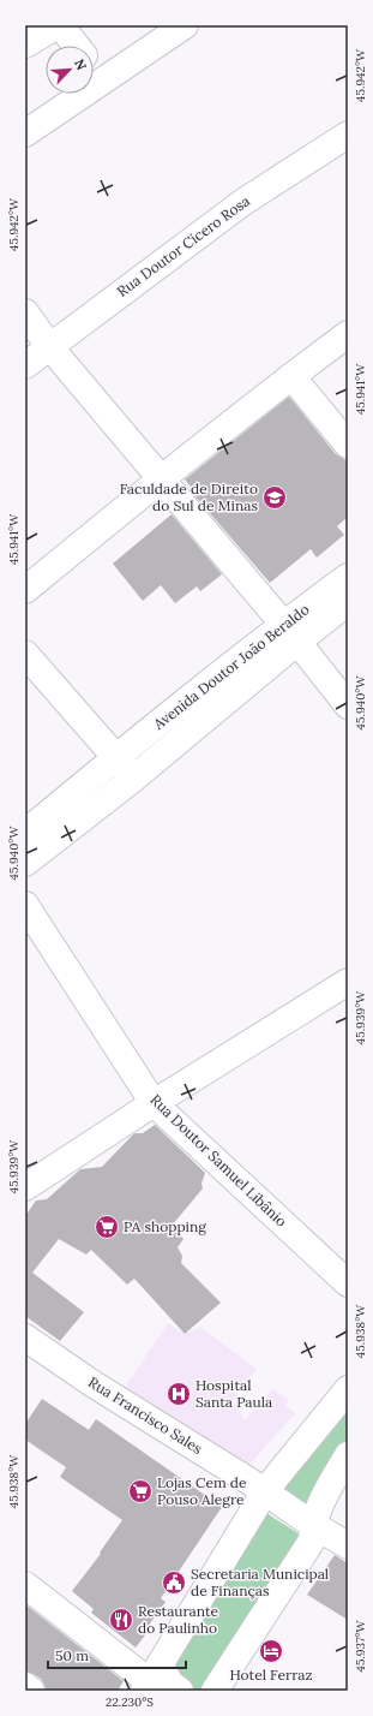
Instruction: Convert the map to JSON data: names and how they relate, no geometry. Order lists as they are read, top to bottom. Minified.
{"streets":{"street":["Rua Doutor Cícero Rosa","Avenida Doutor João Beraldo","Rua Doutor Samuel Libânio","Rua Francisco Sales"]},"places":{"school or university":["Faculdade de Direito do Sul de Minas"],"supermarket":["PA shopping","Lojas Cem de Pouso Alegre"],"hospital":["Hospital Santa Paula"],"public building":["Secretaria Municipal de Finanças"],"restaurant":["Restaurante do Paulinho"],"hotel":["Hotel Ferraz"]},"scale_bar":"50 m","north":"top right","coordinates":["45.942°W","45.941°W","45.940°W","45.939°W","45.938°W","45.937°W","22.230°S"]}
